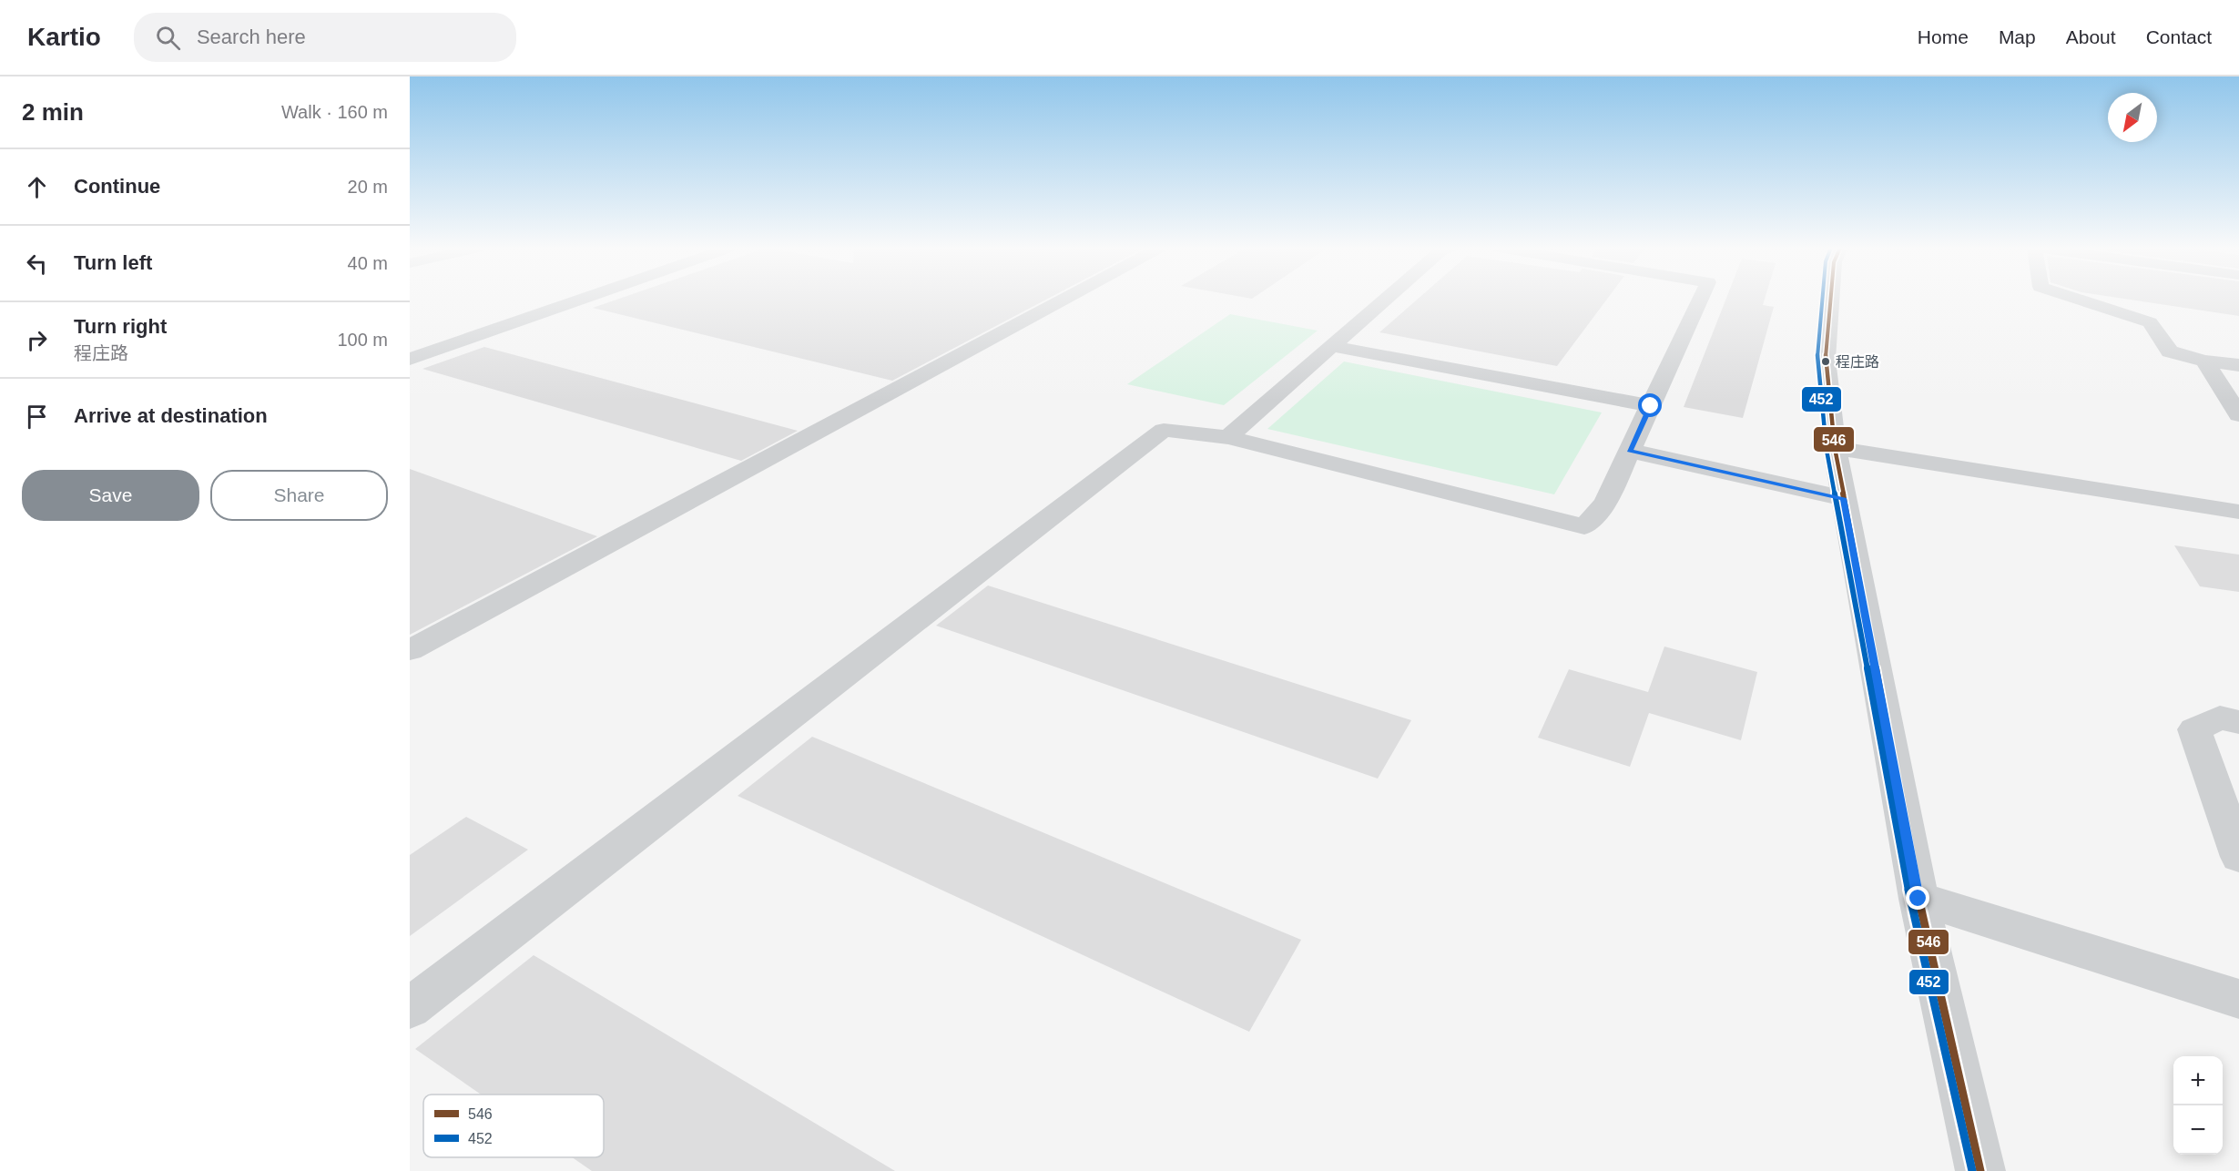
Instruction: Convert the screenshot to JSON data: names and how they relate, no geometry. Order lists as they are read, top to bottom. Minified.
{"places":["程庄路"],"lines":["transit line 546","transit line 452"],"legend":["546","452"],"north":"bottom left","page":{"header":"Kartio","search":"Search here","nav":["Home","Map","About","Contact"],"heading":["2 min","Walk · 160 m"],"list":[["Continue","20 m"],["Turn left","40 m"],["Turn right","程庄路","100 m"],"Arrive at destination"],"buttons":["Save","Share"],"map_buttons":["+","−"]}}
